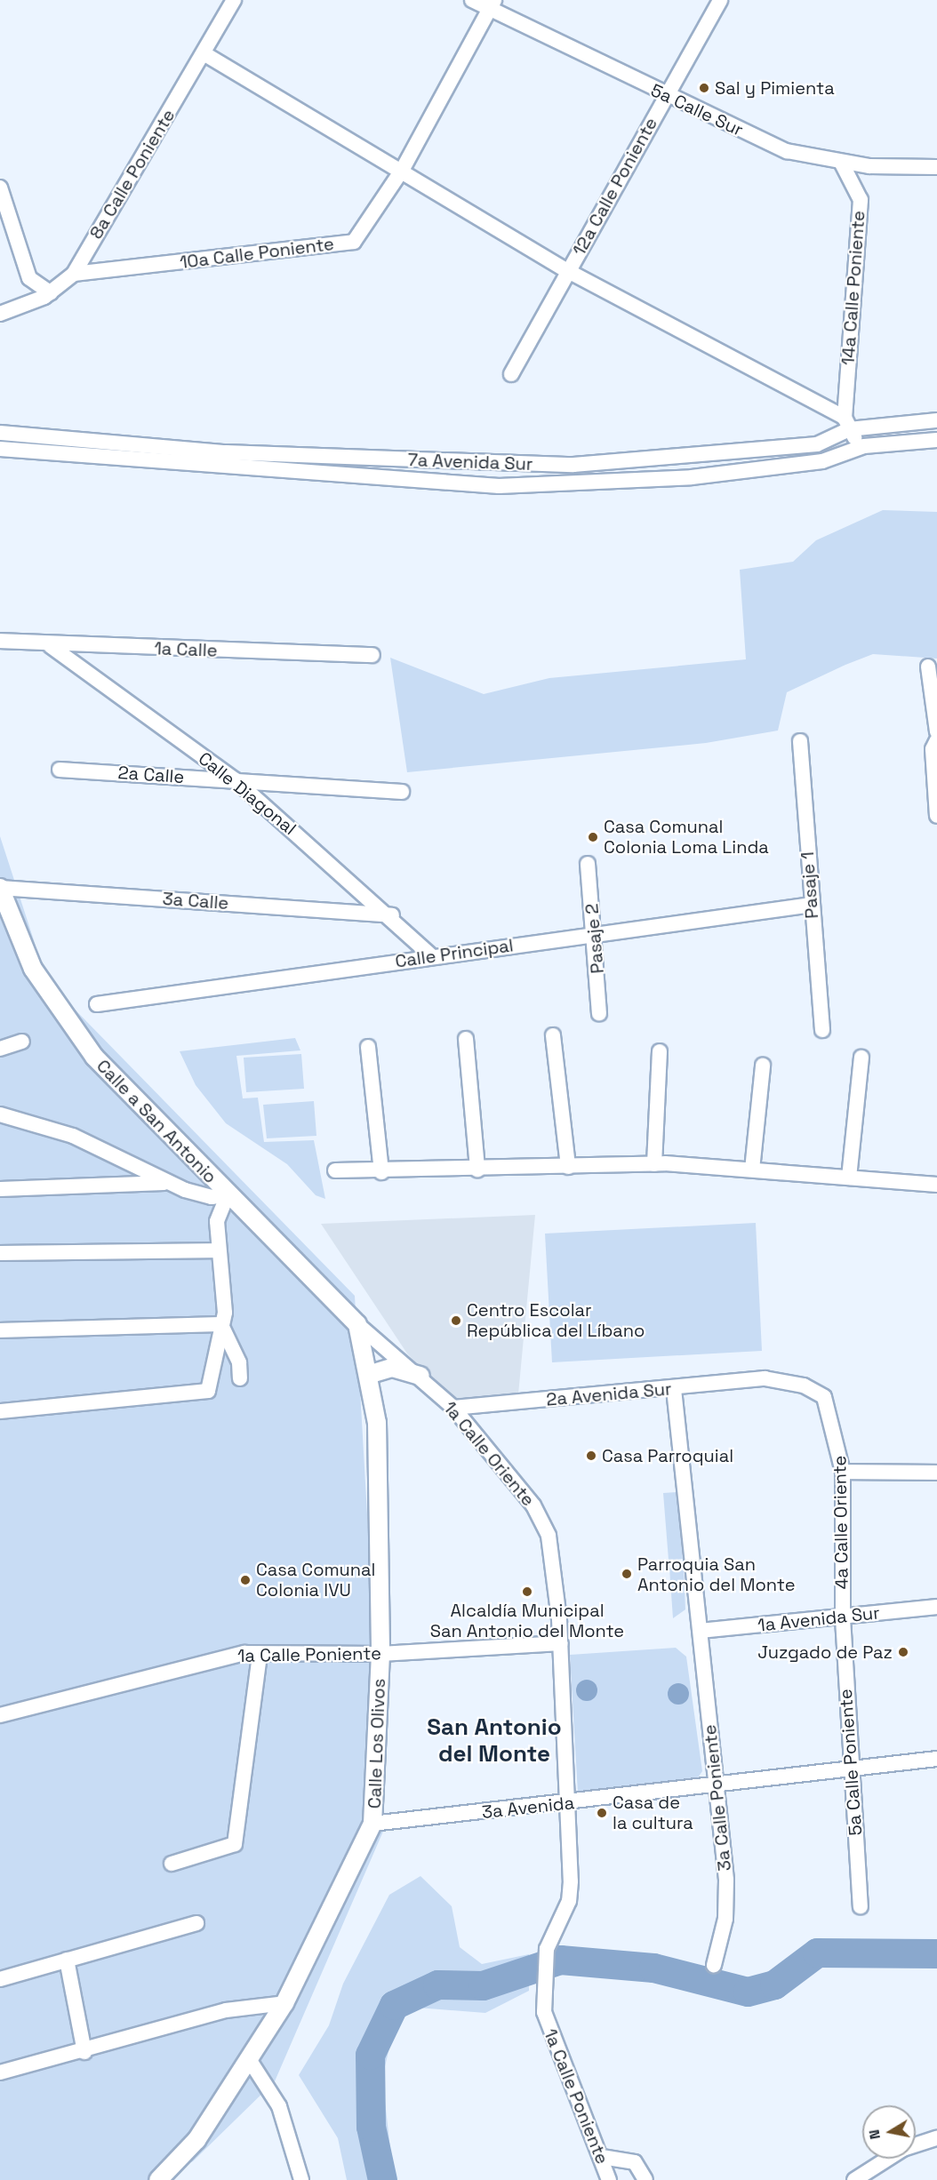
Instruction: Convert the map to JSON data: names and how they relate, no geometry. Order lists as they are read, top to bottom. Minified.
{"streets":{"street":["5a Calle Sur","8a Calle Poniente","12a Calle Poniente","10a Calle Poniente","14a Calle Poniente","7a Avenida Sur","1a Calle","2a Calle","Calle Diagonal","Pasaje 1","3a Calle","Pasaje 2","Calle Principal","Calle a San Antonio","2a Avenida Sur","1a Calle Oriente","4a Calle Oriente","1a Avenida Sur","1a Calle Poniente","Calle Los Olivos","5a Calle Poniente","3a Calle Poniente","3a Avenida"]},"crossings":[["5a Calle Sur","12a Calle Poniente"],["5a Calle Sur","10a Calle Poniente"],["5a Calle Sur","14a Calle Poniente"],["8a Calle Poniente","10a Calle Poniente"],["14a Calle Poniente","7a Avenida Sur"],["1a Calle","Calle Diagonal"],["2a Calle","Calle Diagonal"],["Calle Diagonal","3a Calle"],["Calle Diagonal","Calle Principal"],["Pasaje 1","Calle Principal"],["3a Calle","Calle a San Antonio"],["Pasaje 2","Calle Principal"],["Calle a San Antonio","1a Calle Oriente"],["Calle a San Antonio","Calle Los Olivos"],["2a Avenida Sur","1a Calle Oriente"],["2a Avenida Sur","4a Calle Oriente"],["2a Avenida Sur","3a Calle Poniente"],["1a Calle Oriente","1a Calle Poniente"],["1a Calle Oriente","Calle Los Olivos"],["4a Calle Oriente","1a Avenida Sur"],["4a Calle Oriente","5a Calle Poniente"],["1a Avenida Sur","5a Calle Poniente"],["1a Avenida Sur","3a Calle Poniente"],["1a Calle Poniente","Calle Los Olivos"],["1a Calle Poniente","3a Avenida"],["Calle Los Olivos","3a Avenida"],["5a Calle Poniente","3a Avenida"],["3a Calle Poniente","3a Avenida"]],"districts":["San Antonio del Monte"],"places":["Sal y Pimienta","Casa Comunal Colonia Loma Linda","Centro Escolar República del Líbano","Casa Parroquial","Parroquia San Antonio del Monte","Casa Comunal Colonia IVU","Alcaldía Municipal San Antonio del Monte","Juzgado de Paz","Casa de la cultura"],"north":"left"}
